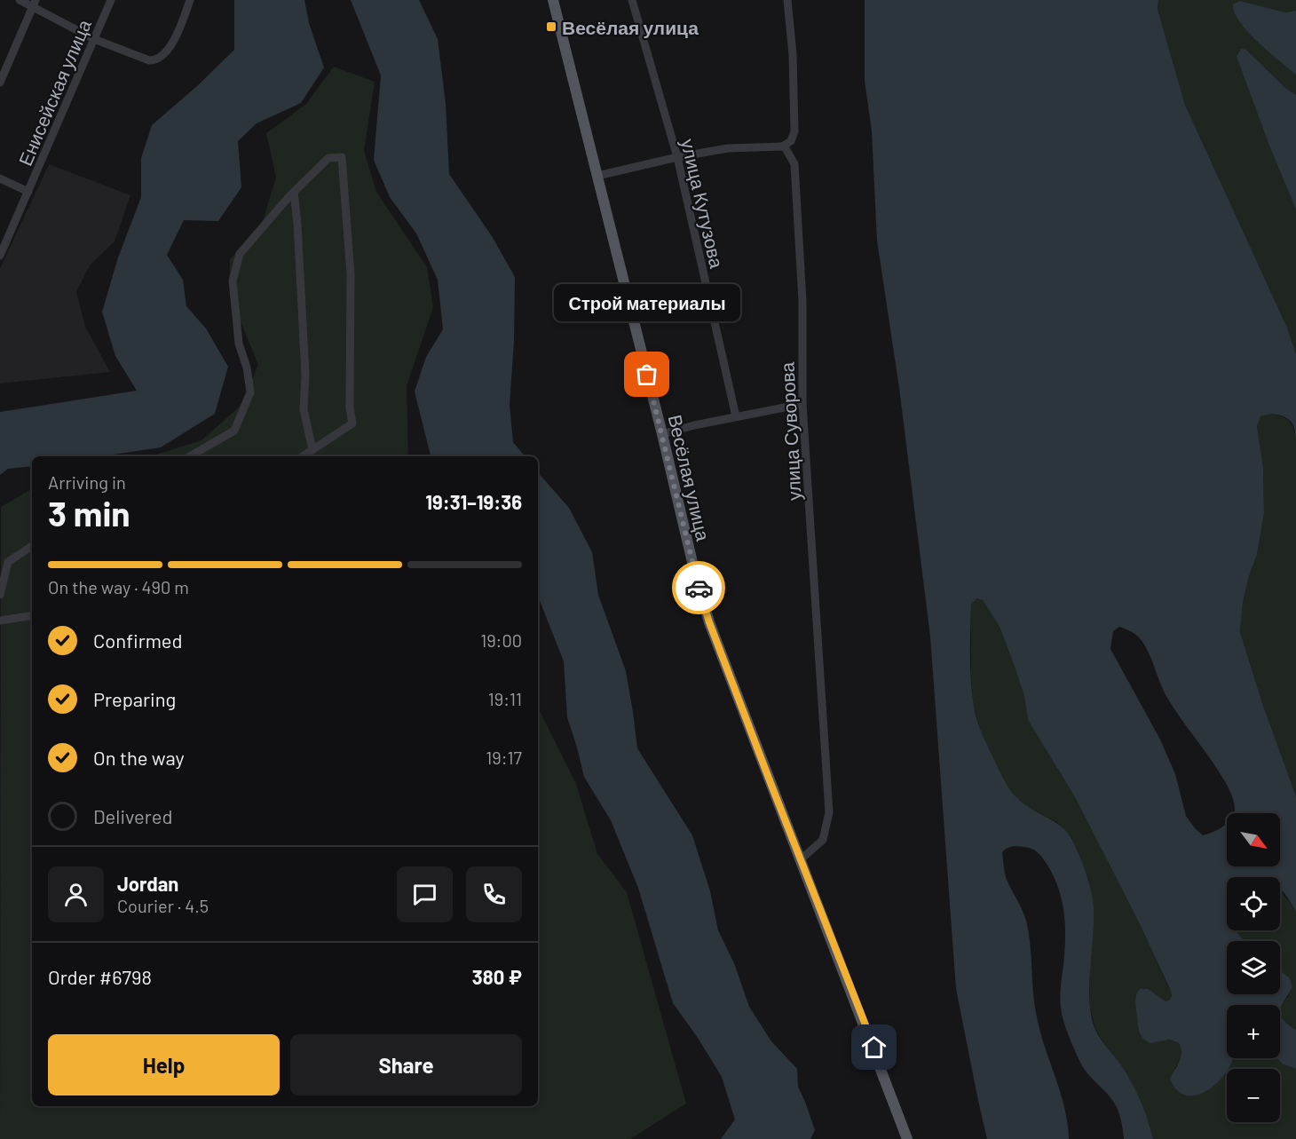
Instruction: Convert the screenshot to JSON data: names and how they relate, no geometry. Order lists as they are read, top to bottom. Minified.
{"streets":{"main road":["Весёлая улица"],"street":["Енисейская улица","улица Кутузова","улица Суворова"]},"crossings":[["улица Суворова","Весёлая улица"]],"places":{"transit":["Весёлая улица"],"other":["Строй материалы"]},"north":"bottom right","page":{"bubble":"Строй материалы","heading":["3 min","Arriving in","19:31–19:36"],"panel":["Jordan","Courier · 4.5","Order #6798","380 ₽"],"bar":"On the way · 490 m","list":[["Confirmed","19:00"],["Preparing","19:11"],["On the way","19:17"],"Delivered"],"map_buttons":["+","−"],"buttons":["Help","Share"]}}
